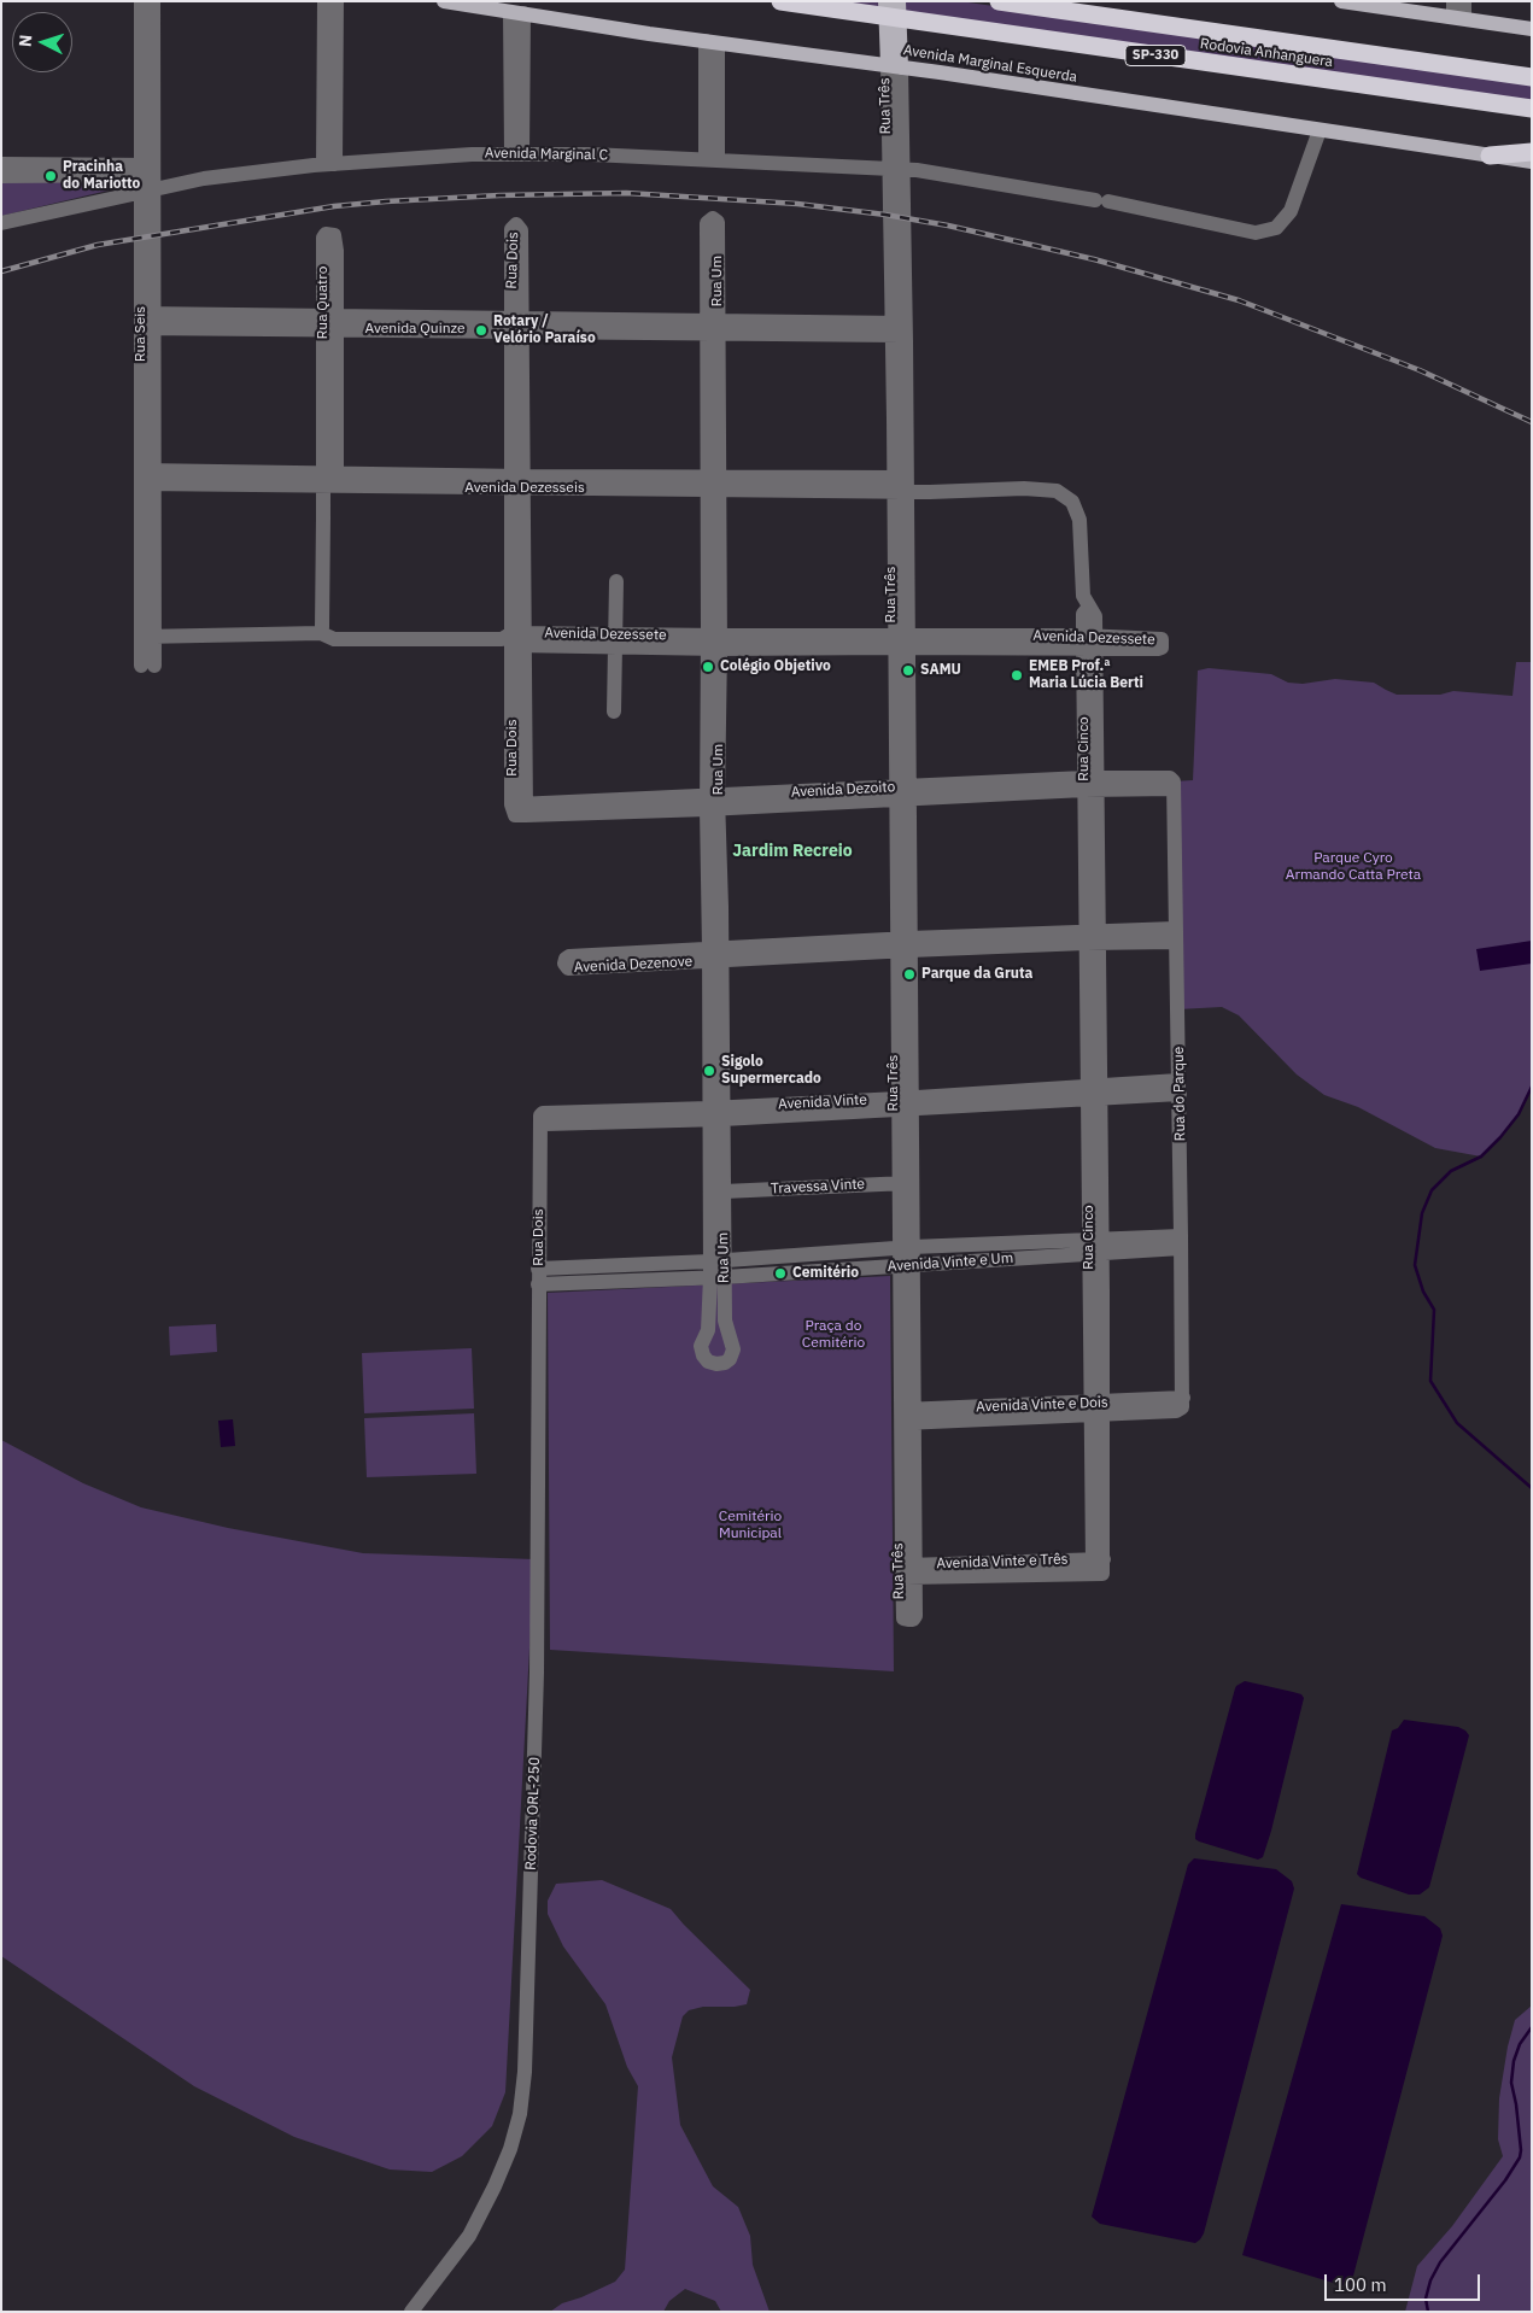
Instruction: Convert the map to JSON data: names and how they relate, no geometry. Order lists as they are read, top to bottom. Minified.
{"streets":{"highway":["Rodovia Anhanguera","SP-330"],"main road":["Avenida Marginal Esquerda","Rua Três"],"street":["Avenida Marginal C","Rua Dois","Rua Um","Rua Quatro","Avenida Quinze","Rua Seis","Avenida Dezesseis","Avenida Dezessete","Rua Cinco","Avenida Dezoito","Avenida Dezenove","Rua do Parque","Avenida Vinte","Travessa Vinte","Avenida Vinte e Um","Avenida Vinte e Dois","Avenida Vinte e Três","Rodovia ORL-250"]},"crossings":[["Avenida Marginal Esquerda","Rua Três"],["Avenida Marginal Esquerda","Avenida Marginal C"],["Rua Três","Avenida Marginal C"],["Rua Três","Avenida Quinze"],["Rua Três","Avenida Dezesseis"],["Rua Três","Avenida Dezessete"],["Rua Três","Avenida Dezoito"],["Rua Três","Avenida Dezenove"],["Rua Três","Avenida Vinte"],["Rua Três","Travessa Vinte"],["Rua Três","Avenida Vinte e Um"],["Rua Três","Avenida Vinte e Dois"],["Rua Três","Avenida Vinte e Três"],["Avenida Marginal C","Rua Seis"],["Rua Dois","Avenida Quinze"],["Rua Dois","Avenida Dezesseis"],["Rua Dois","Avenida Dezessete"],["Rua Dois","Avenida Dezoito"],["Rua Dois","Avenida Vinte"],["Rua Dois","Avenida Vinte e Um"],["Rua Dois","Rodovia ORL-250"],["Rua Um","Avenida Quinze"],["Rua Um","Avenida Dezesseis"],["Rua Um","Avenida Dezessete"],["Rua Um","Avenida Dezoito"],["Rua Um","Avenida Dezenove"],["Rua Um","Avenida Vinte"],["Rua Um","Travessa Vinte"],["Rua Um","Avenida Vinte e Um"],["Rua Quatro","Avenida Quinze"],["Rua Quatro","Avenida Dezesseis"],["Rua Quatro","Avenida Dezessete"],["Avenida Quinze","Rua Seis"],["Rua Seis","Avenida Dezesseis"],["Rua Seis","Avenida Dezessete"],["Avenida Dezesseis","Rua Cinco"],["Avenida Dezessete","Rua Cinco"],["Rua Cinco","Avenida Dezoito"],["Rua Cinco","Avenida Dezenove"],["Rua Cinco","Avenida Vinte"],["Rua Cinco","Avenida Vinte e Um"],["Rua Cinco","Avenida Vinte e Dois"],["Rua Cinco","Avenida Vinte e Três"],["Avenida Dezoito","Rua do Parque"],["Avenida Dezenove","Rua do Parque"],["Rua do Parque","Avenida Vinte"],["Rua do Parque","Avenida Vinte e Um"],["Rua do Parque","Avenida Vinte e Dois"],["Avenida Vinte e Um","Rodovia ORL-250"]],"districts":["Jardim Recreio"],"parks":["Parque Cyro Armando Catta Preta","Praça do Cemitério","Cemitério Municipal"],"places":["Pracinha do Mariotto","Rotary / Velório Paraíso","Colégio Objetivo","SAMU","EMEB Prof.ª Maria Lúcia Berti","Parque da Gruta","Sigolo Supermercado","Cemitério"],"scale_bar":"100 m","north":"left"}
